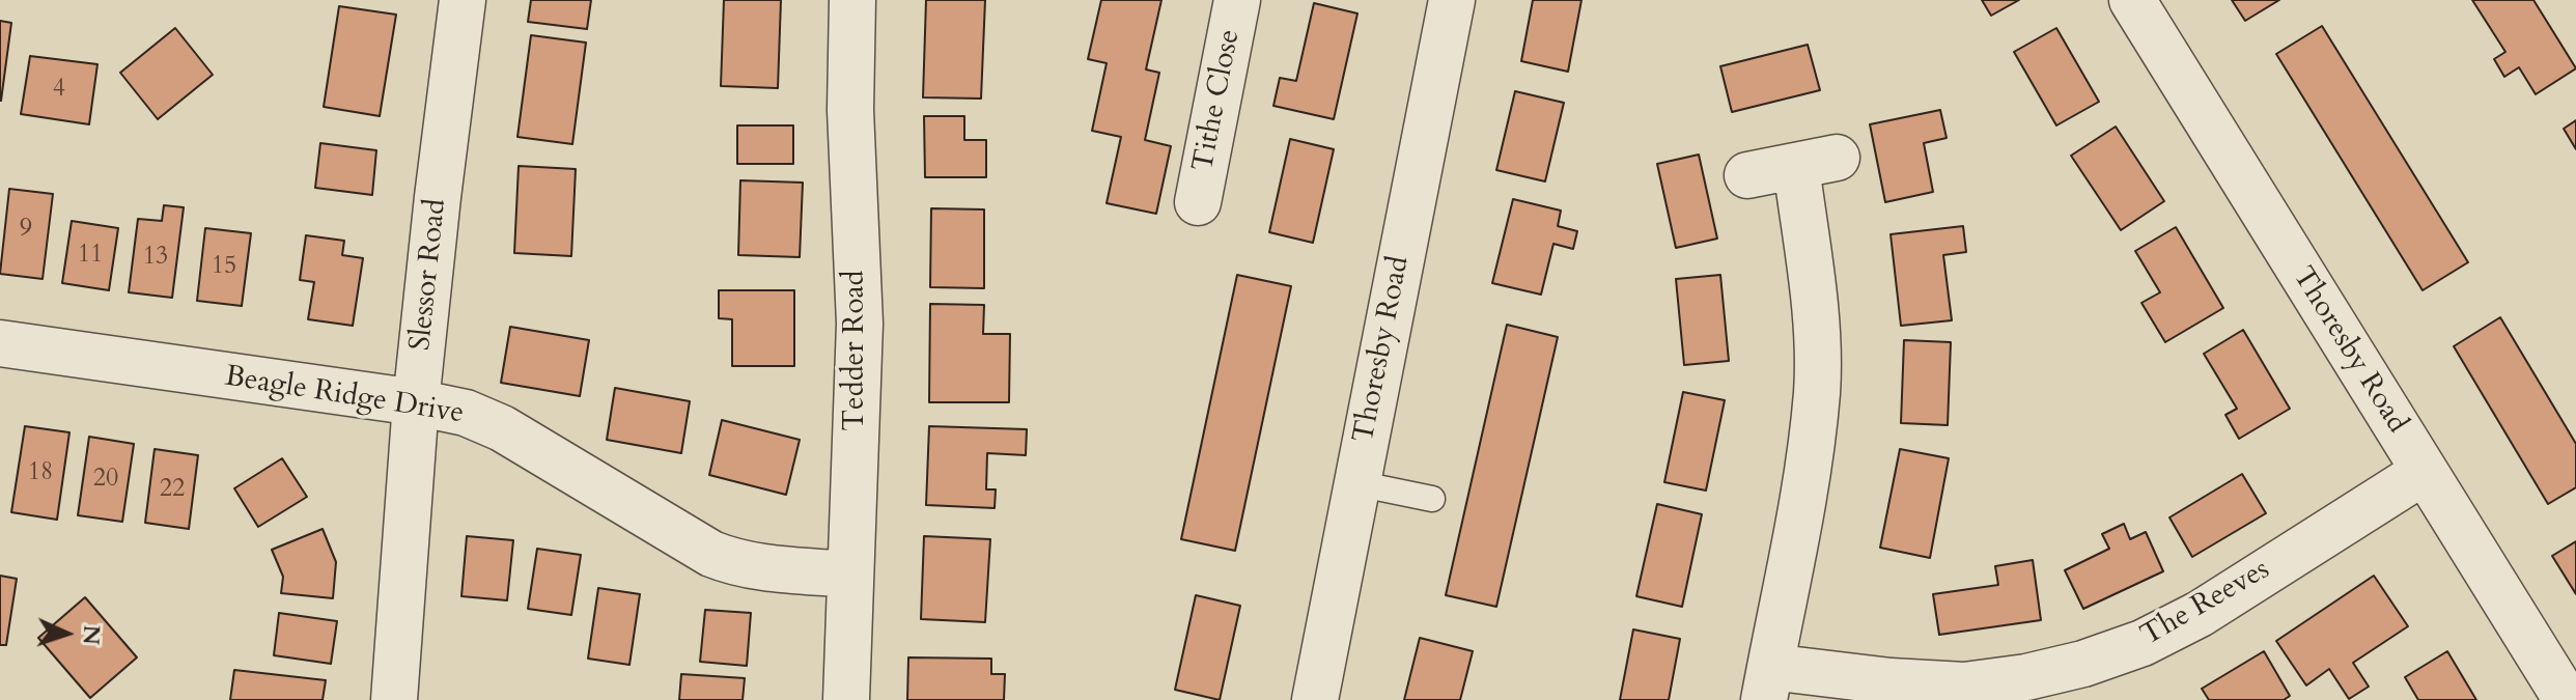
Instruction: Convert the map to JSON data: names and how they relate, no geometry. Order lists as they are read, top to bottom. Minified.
{"streets":{"street":["Tithe Close","Slessor Road","Thoresby Road","Tedder Road","Beagle Ridge Drive","The Reeves"]},"crossings":[["Slessor Road","Beagle Ridge Drive"],["Thoresby Road","The Reeves"],["Tedder Road","Beagle Ridge Drive"]],"house_numbers":["4","9","11","13","15","18","20","22"],"north":"right"}
